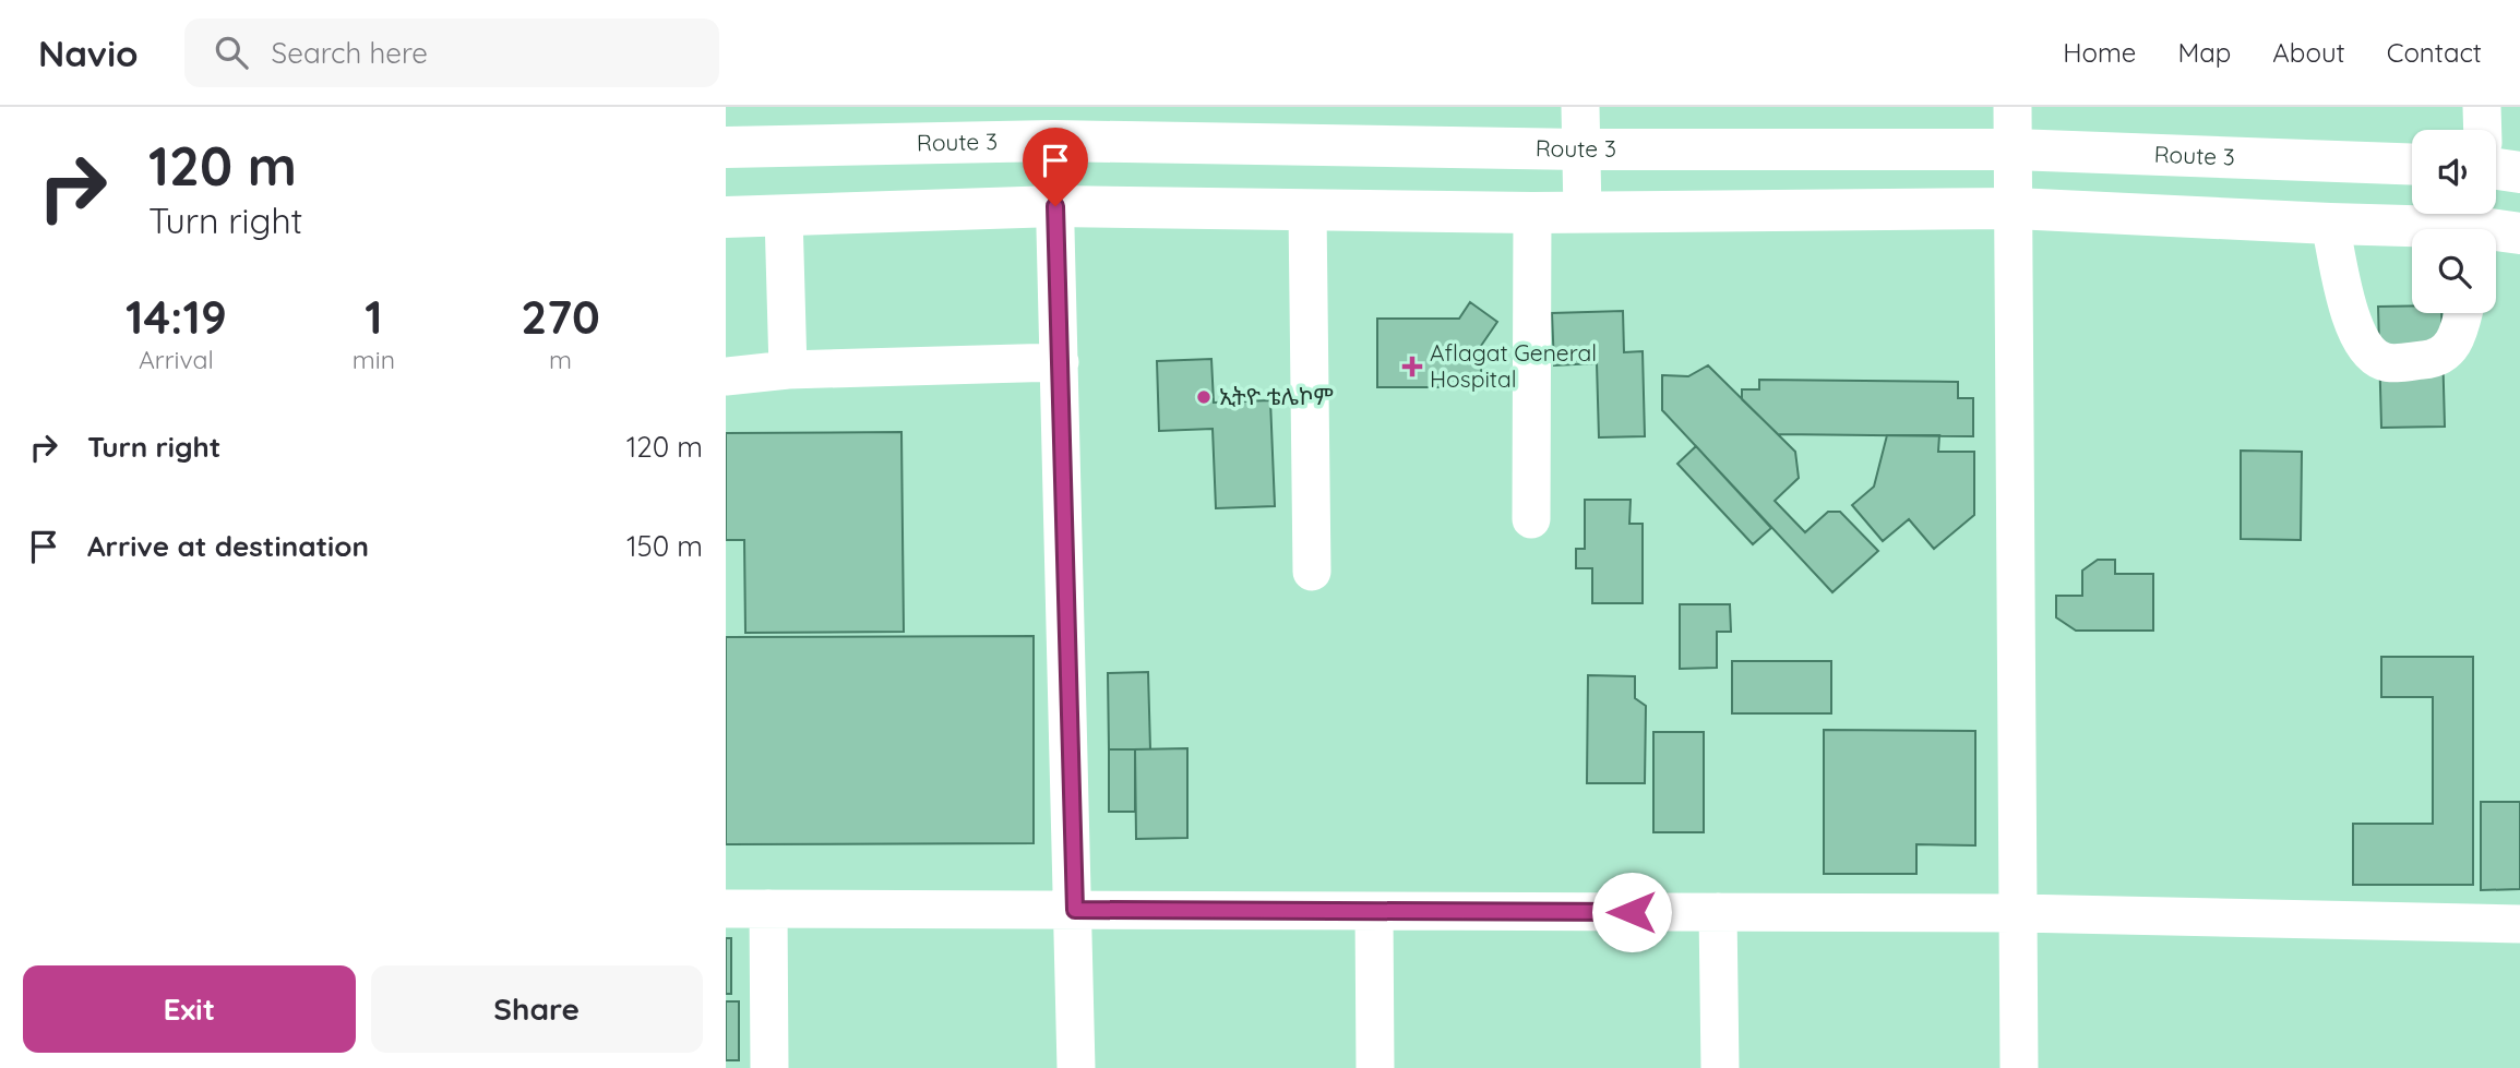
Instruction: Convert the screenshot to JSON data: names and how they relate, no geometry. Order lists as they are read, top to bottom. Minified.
{"streets":{"main road":["Route 3"]},"places":{"health":["Aflagat General Hospital"],"other":["ኢትዮ ቴሌኮም"]},"page":{"header":"Navio","search":"Search here","nav":["Home","Map","About","Contact"],"turn":["120 m","Turn right"],"eta":["14:19","Arrival","1","min","270","m"],"list":[{"name":"Turn right","value":"120 m"},{"name":"Arrive at destination","value":"150 m"}],"buttons":["Exit","Share"]}}
